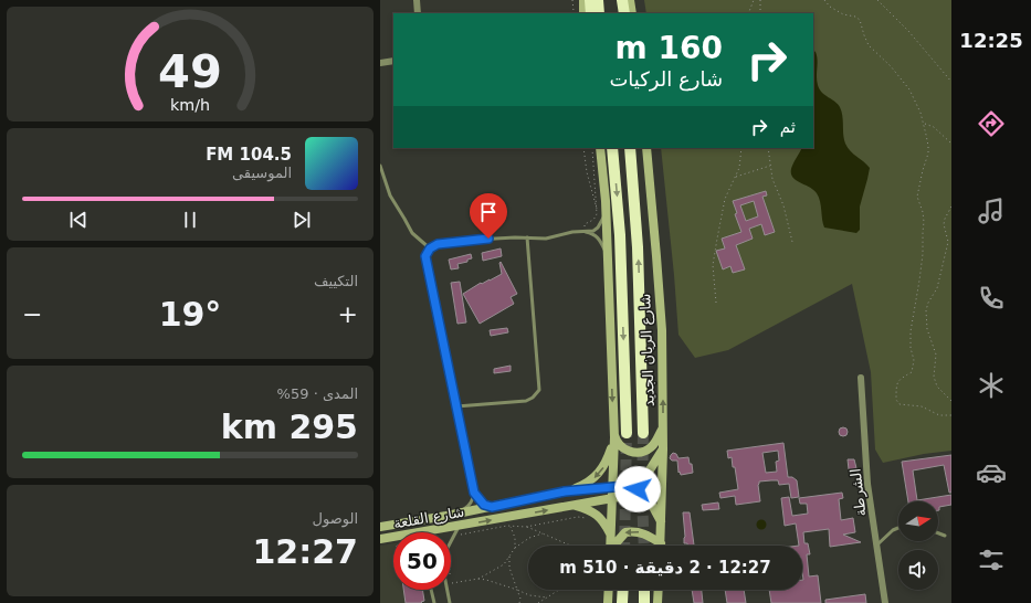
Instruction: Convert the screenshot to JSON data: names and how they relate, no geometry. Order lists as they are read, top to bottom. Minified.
{"streets":{"highway":["شارع الريان الجديد"],"main road":["شارع القلعة"],"street":["الشرطة"]},"north":"right","page":{"tabs":"12:25","turn":["160 m","شارع الركيات"],"then":"ثم","song":["104.5 FM","الموسيقى"],"tile":["التكييف",["المدى · 59%","295 km"],["الوصول","12:27"]],"heat":["−","19°","+"],"limit":"50","trip":"12:27 · 2 دقيقة · 510 m","gauge":["49","km/h"]}}
